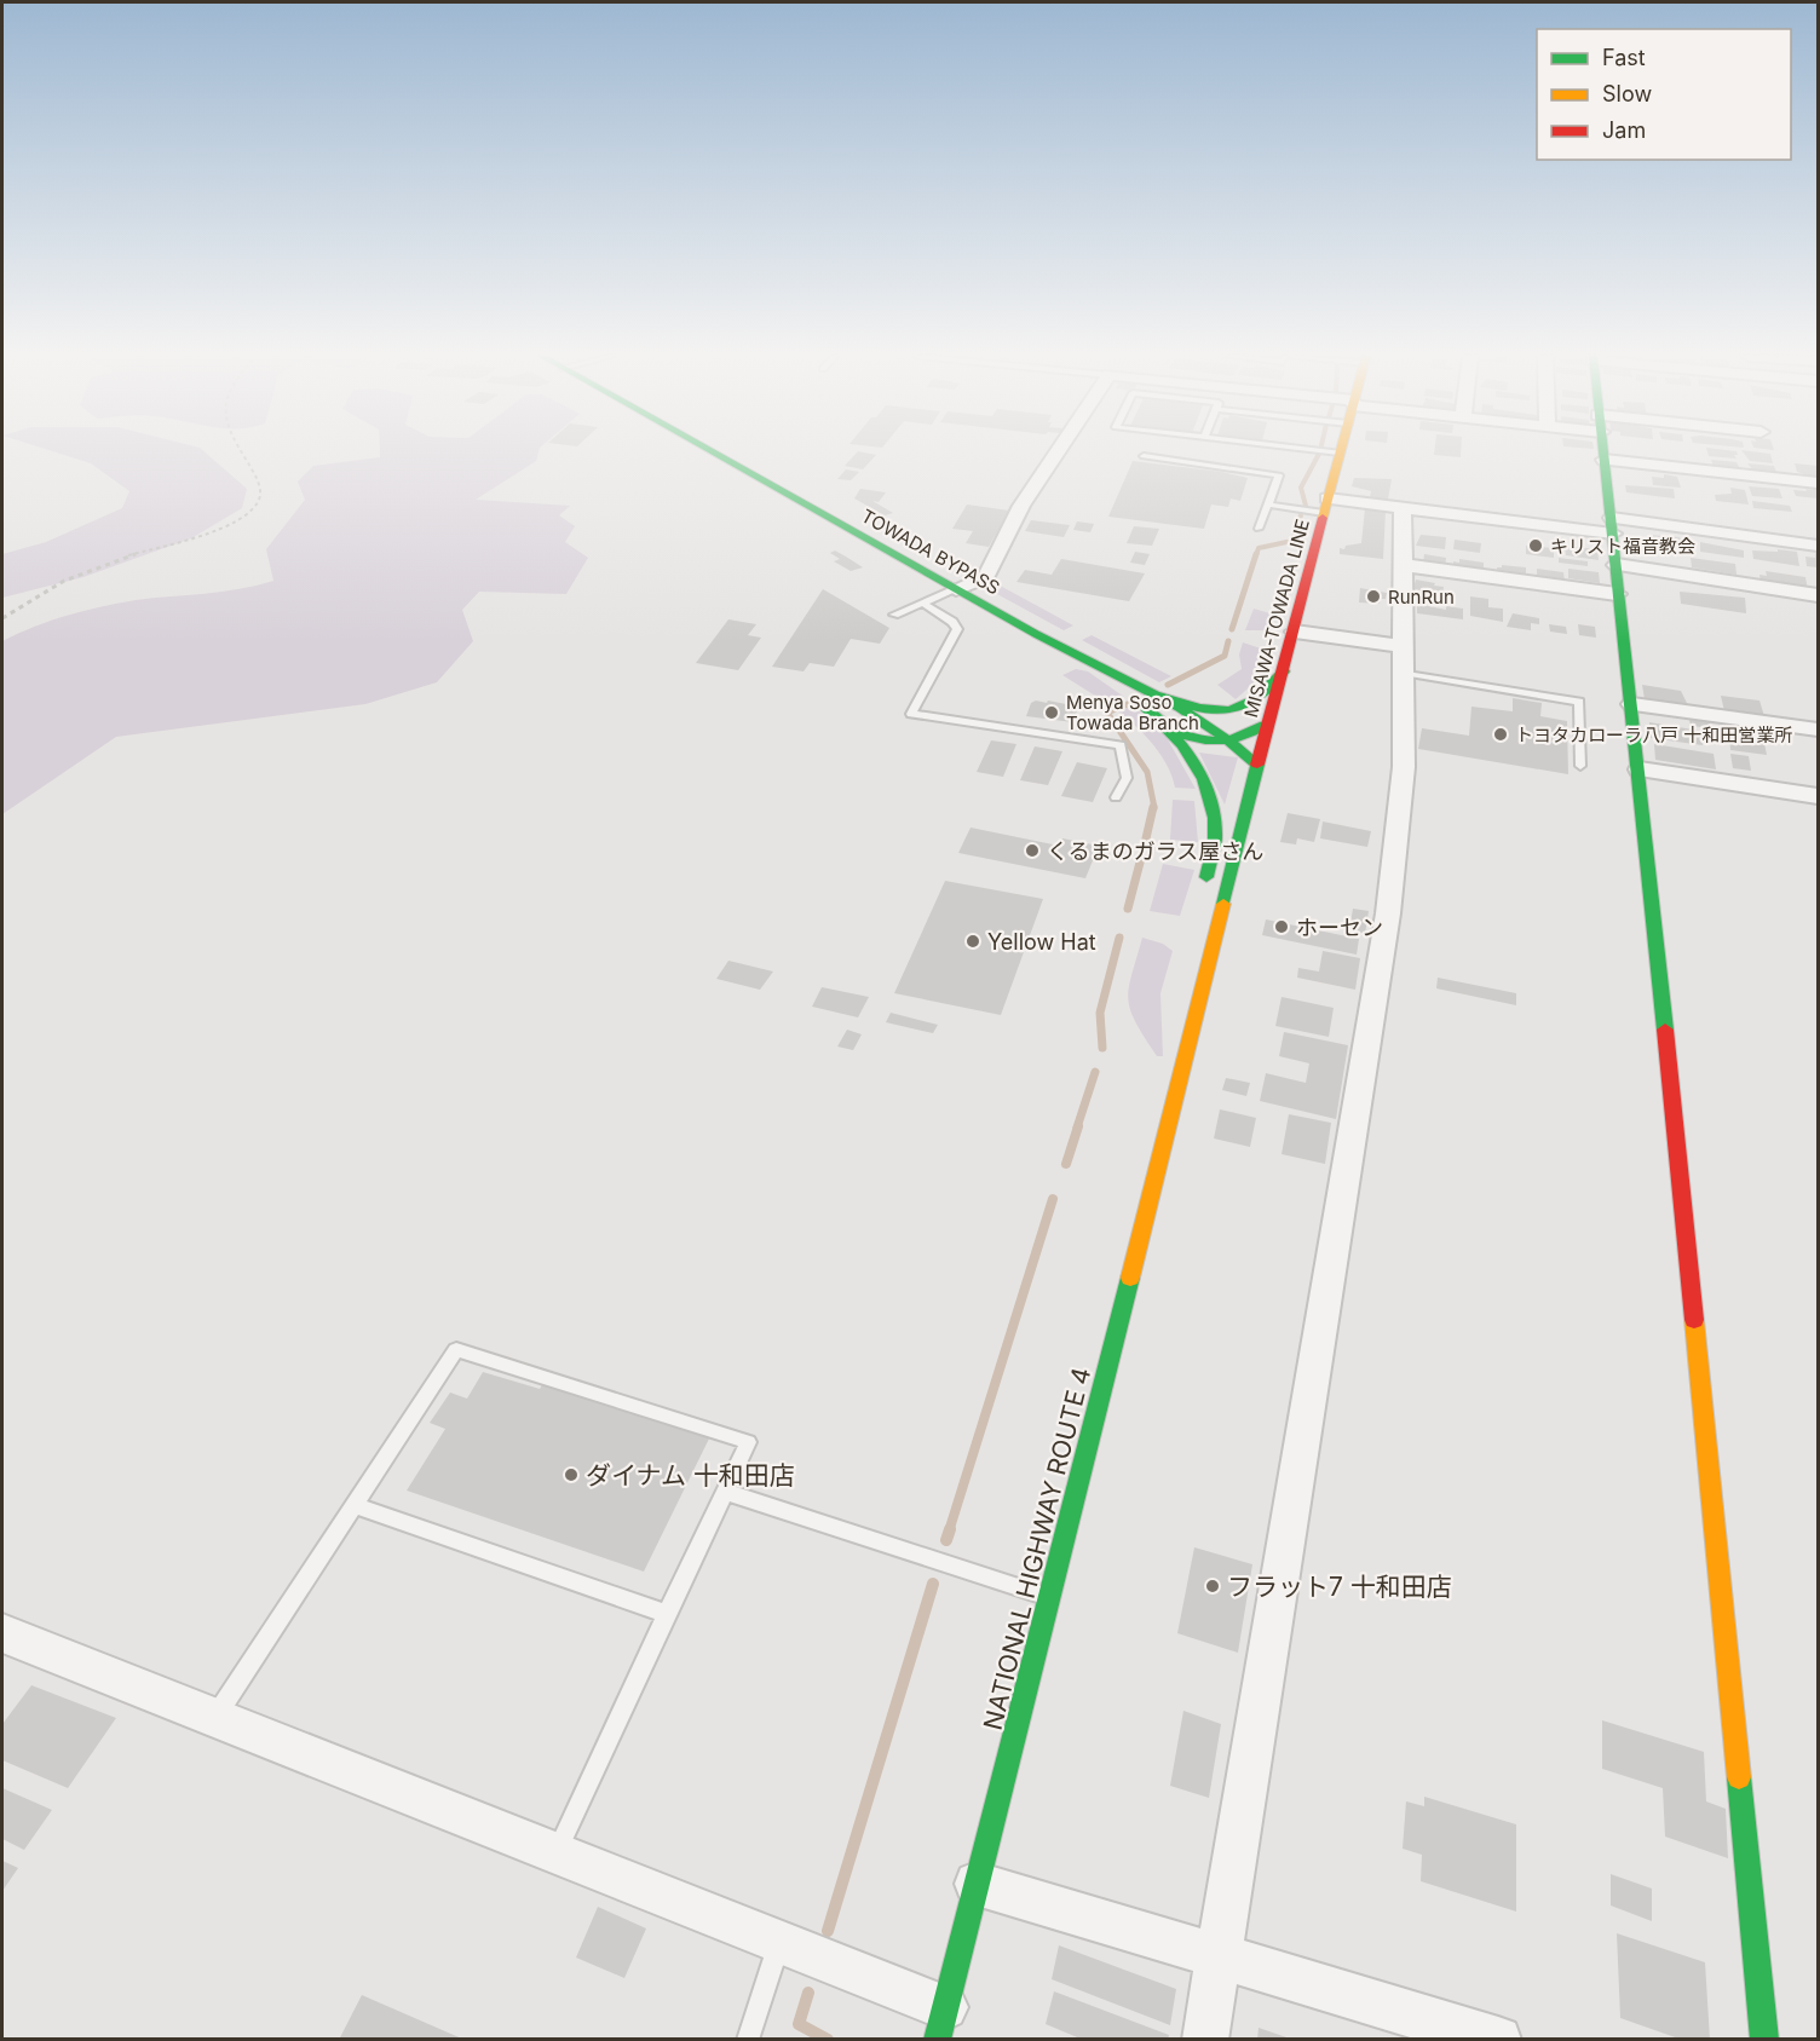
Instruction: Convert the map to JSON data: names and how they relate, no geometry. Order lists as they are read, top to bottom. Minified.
{"streets":{"main road":["TOWADA BYPASS","MISAWA-TOWADA LINE","NATIONAL HIGHWAY ROUTE 4"]},"crossings":[["TOWADA BYPASS","MISAWA-TOWADA LINE"],["TOWADA BYPASS","NATIONAL HIGHWAY ROUTE 4"],["MISAWA-TOWADA LINE","NATIONAL HIGHWAY ROUTE 4"]],"places":["キリスト福音教会","RunRun","Menya Soso Towada Branch","トヨタカローラ八戸 十和田営業所","くるまのガラス屋さん","ホーセン","Yellow Hat","ダイナム 十和田店","フラット7 十和田店"],"legend":["Fast","Slow","Jam"]}
